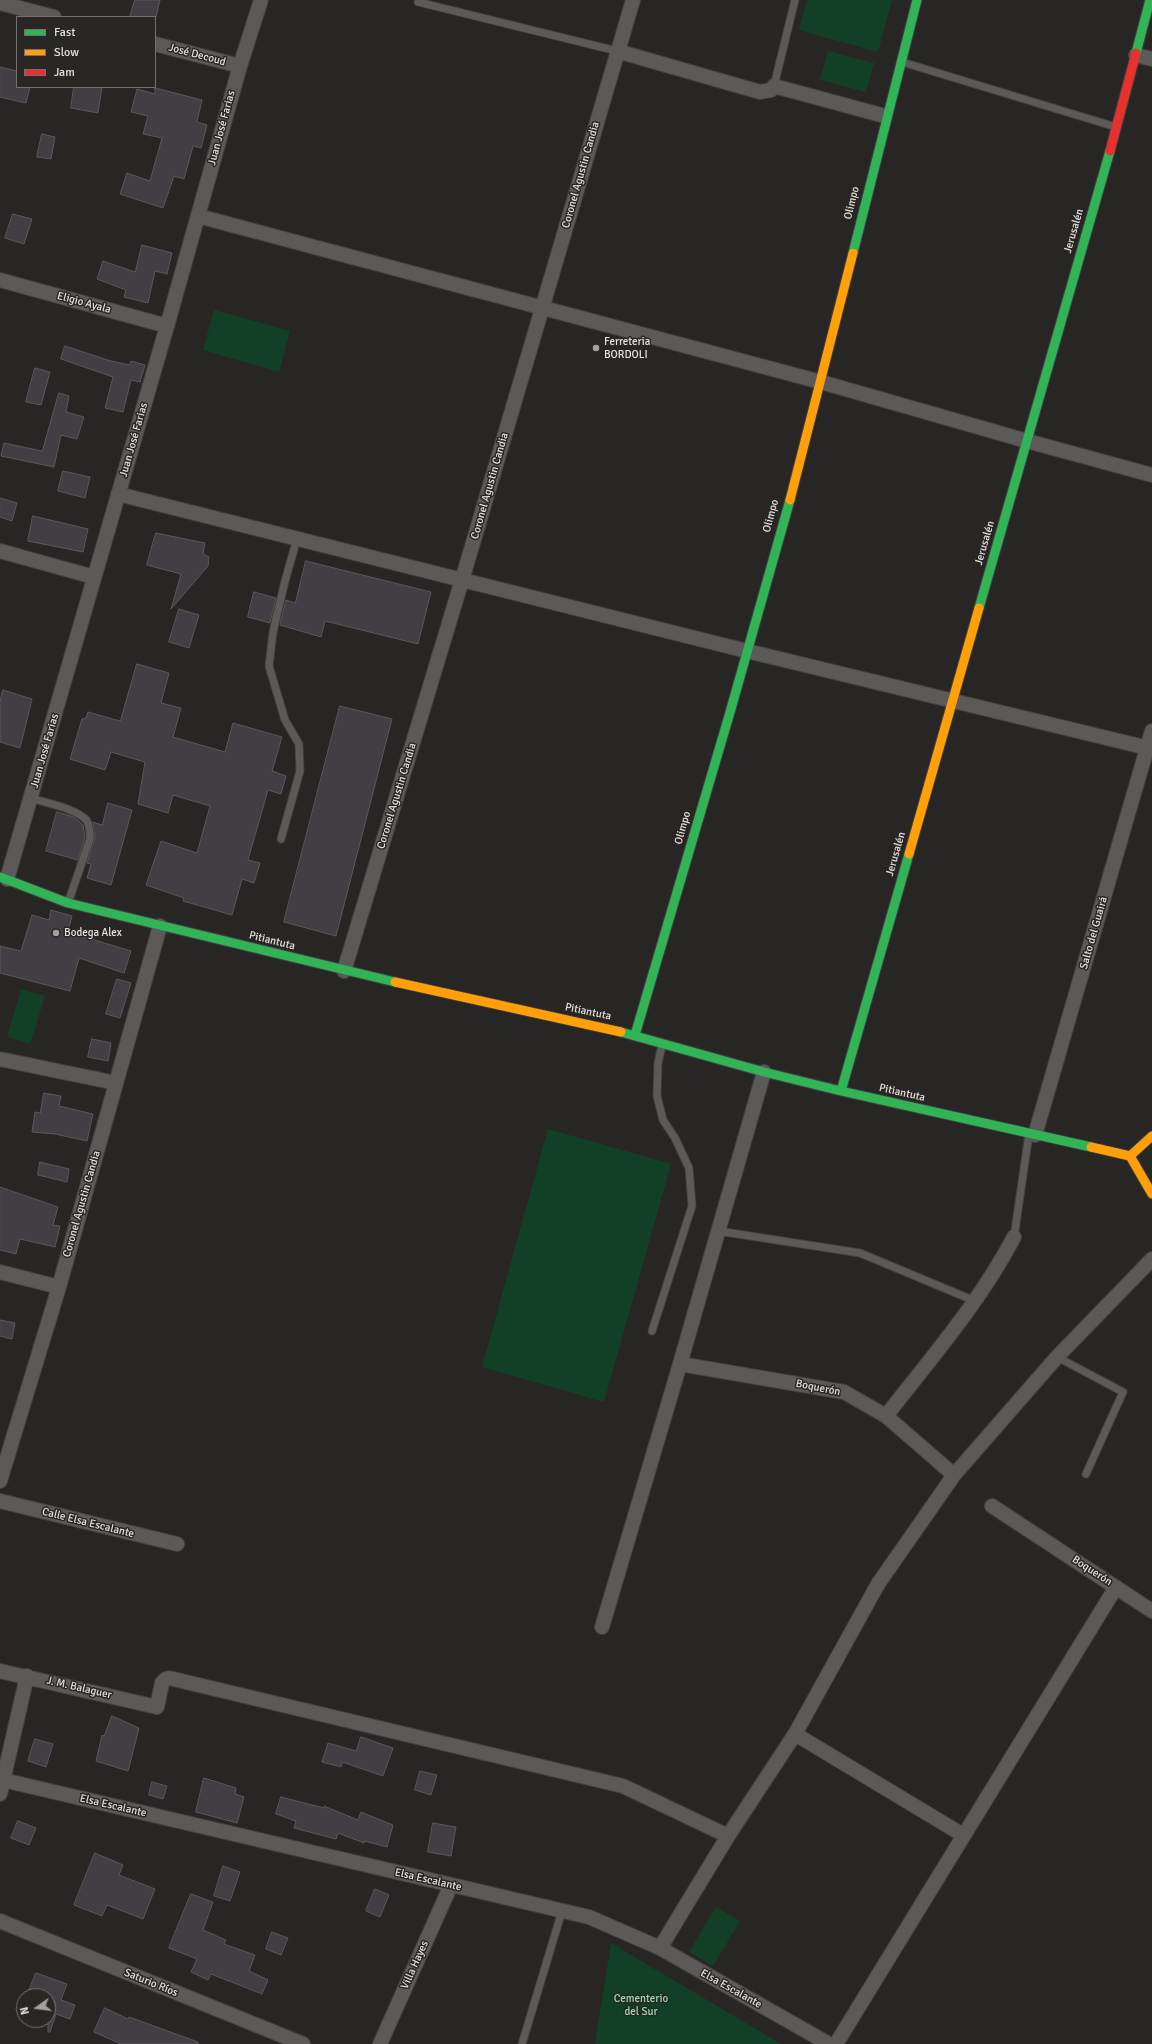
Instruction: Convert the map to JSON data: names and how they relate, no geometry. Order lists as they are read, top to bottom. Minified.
{"streets":{"street":["José Decoud","Juan José Farias","Coronel Agustin Candia","Olimpo","Jerusalén","Eligio Ayala","Salto del Guairá","Pitiantuta","Boquerón","Calle Elsa Escalante","J. M. Balaguer","Elsa Escalante","Villa Hayes","Saturio Ríos"]},"crossings":[["José Decoud","Juan José Farias"],["Juan José Farias","Eligio Ayala"],["Juan José Farias","Pitiantuta"],["Coronel Agustin Candia","Pitiantuta"],["Olimpo","Pitiantuta"],["Jerusalén","Pitiantuta"],["Salto del Guairá","Pitiantuta"],["Elsa Escalante","Villa Hayes"]],"parks":["Cementerio del Sur"],"places":["Ferreteria BORDOLI","Bodega Alex"],"legend":["Fast","Slow","Jam"],"north":"left"}
